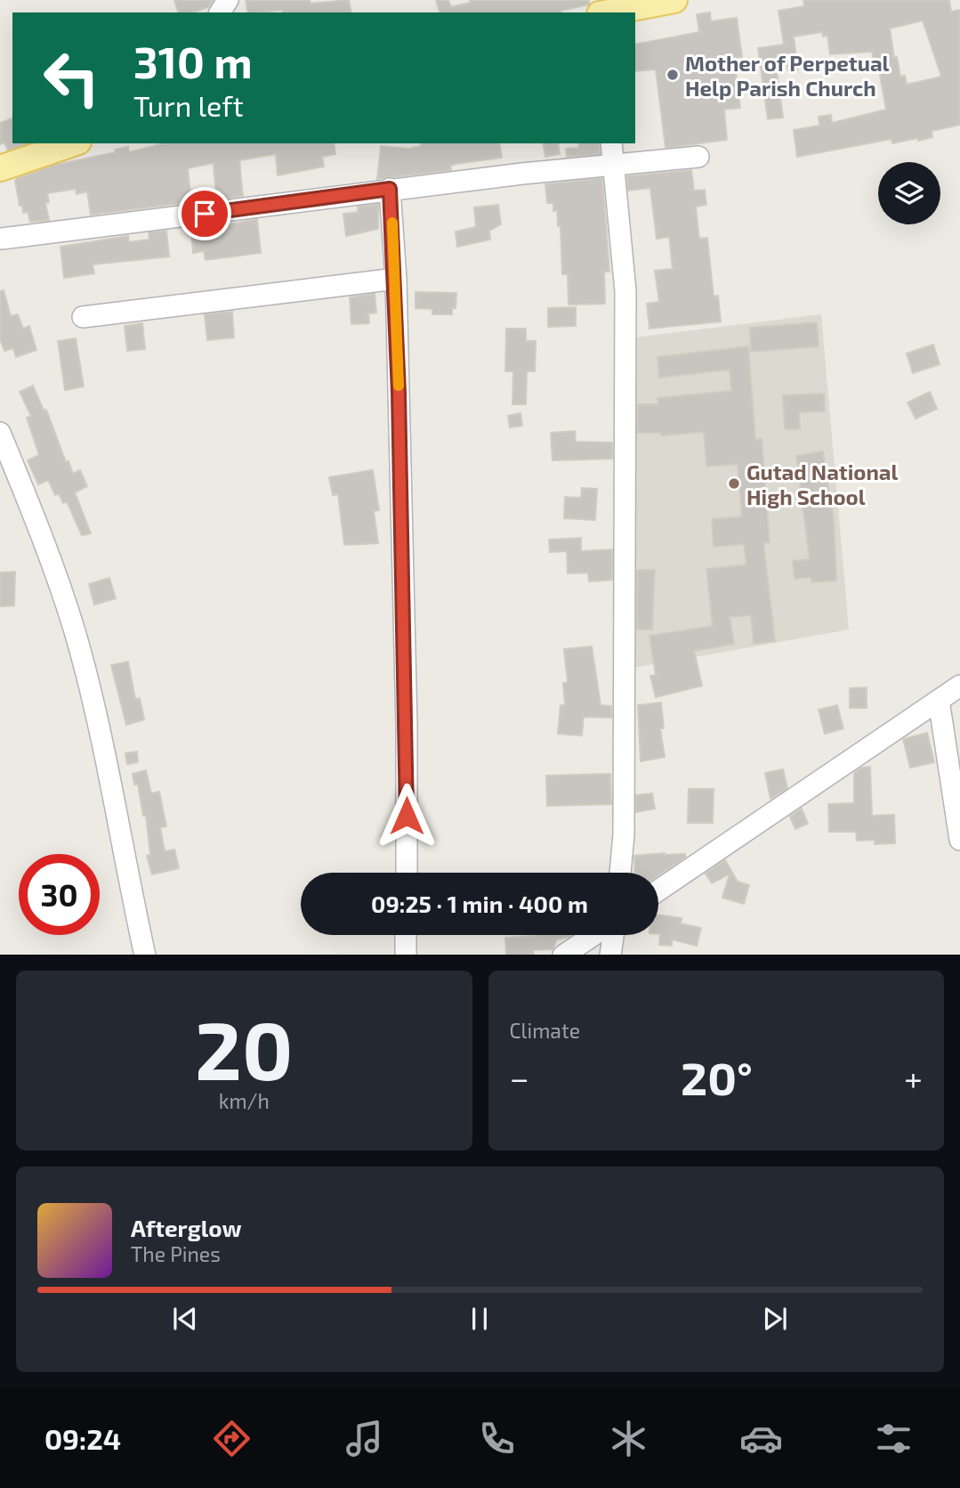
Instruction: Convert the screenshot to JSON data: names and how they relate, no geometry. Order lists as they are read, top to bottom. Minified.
{"places":["Mother of Perpetual Help Parish Church","Gutad National High School"],"page":{"turn":["310 m","Turn left"],"limit":"30","trip":"09:25 · 1 min · 400 m","tile":[["20","km/h"],"Climate"],"heat":["−","20°","+"],"song":["Afterglow","The Pines"],"tabs":"09:24"}}
